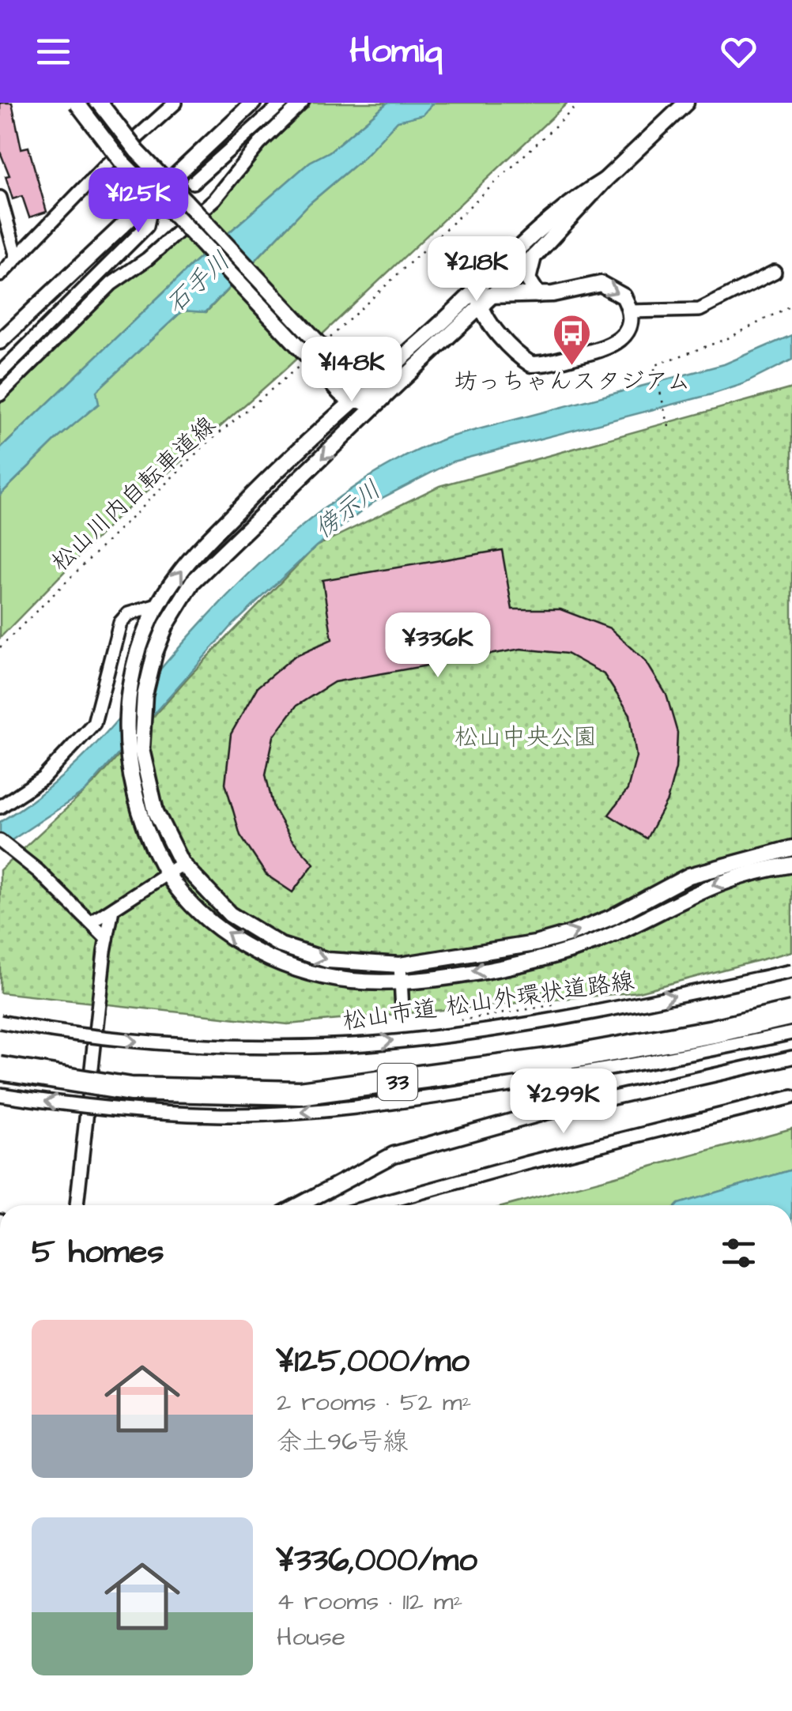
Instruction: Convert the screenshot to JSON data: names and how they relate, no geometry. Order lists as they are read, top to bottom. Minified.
{"streets":{"highway":["33"],"street":["松山市道 松山外環状道路線"],"path":["松山川内自転車道線"]},"water":["石手川","傍示川"],"parks":["松山中央公園"],"places":{"bus stop":["坊っちゃんスタジアム"]},"page":{"header":"Homiq","price":["¥125K","¥218K","¥148K","¥336K","¥299K"],"heading":"5 homes","list":[{"name":"¥125,000/mo","note":"2 rooms · 52 m² · 余土96号線"},{"name":"¥336,000/mo","note":"4 rooms · 112 m² · House"}]}}
